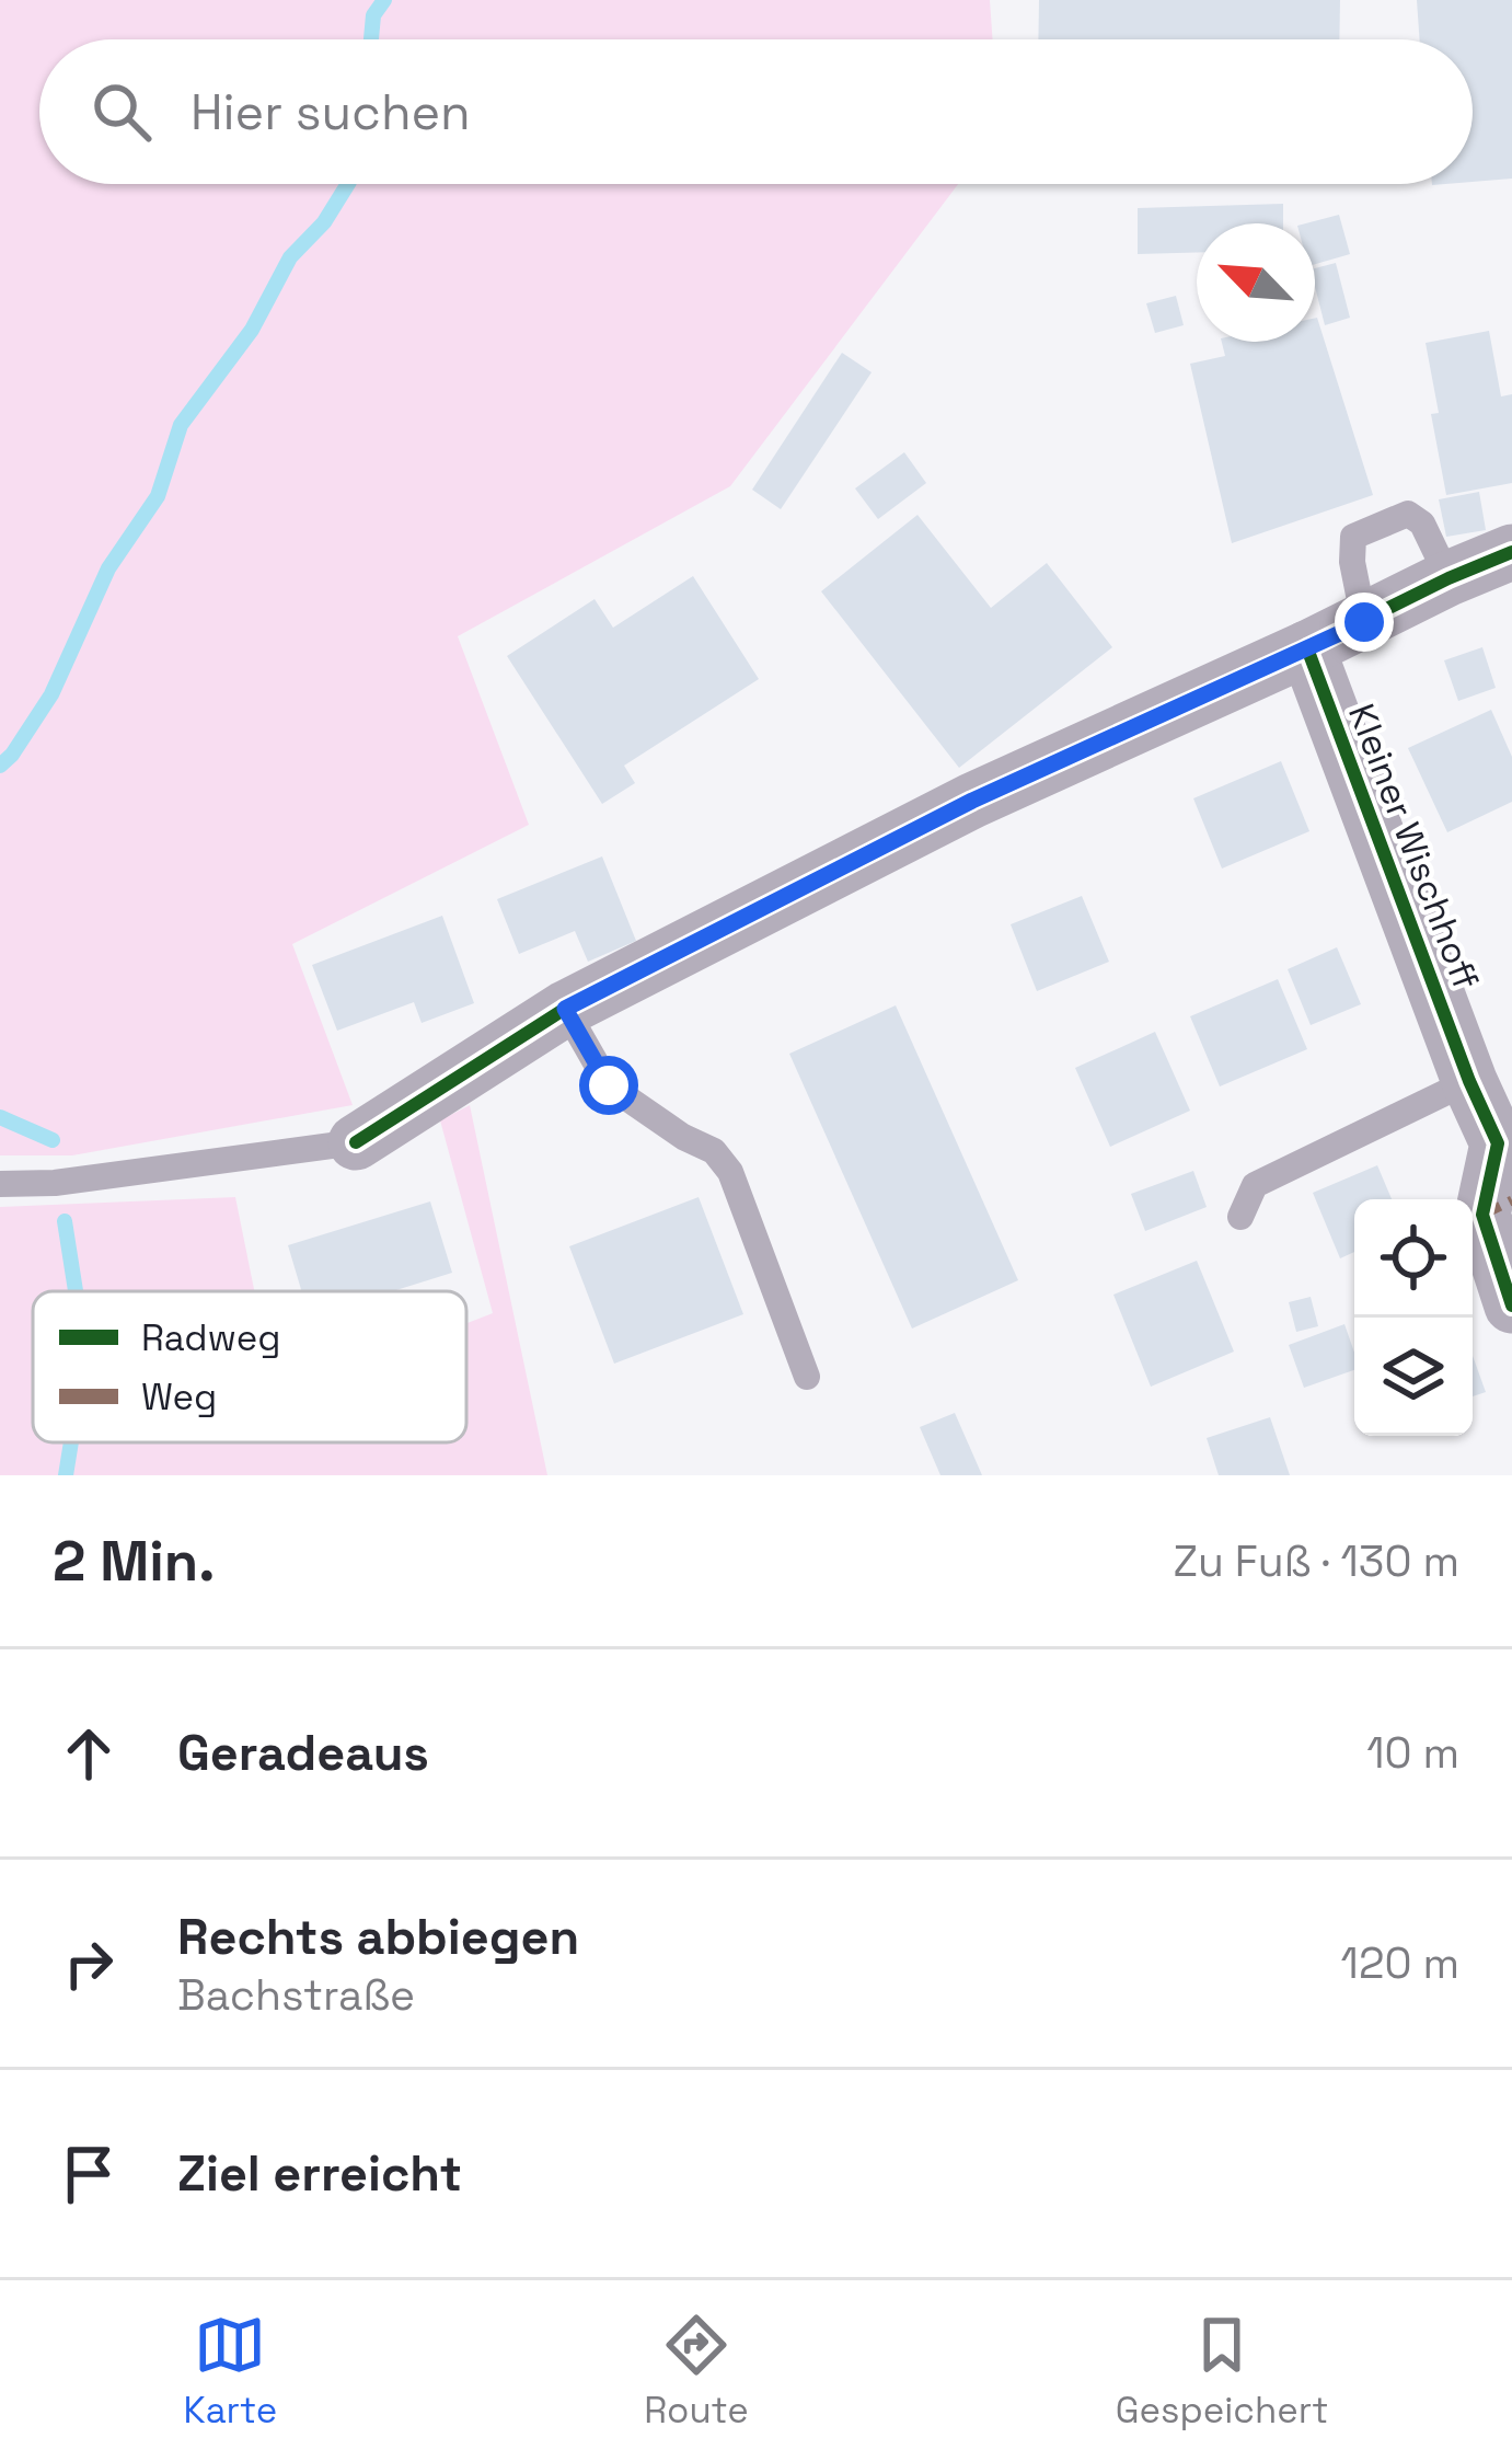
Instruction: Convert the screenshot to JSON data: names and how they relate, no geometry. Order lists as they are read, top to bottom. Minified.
{"streets":{"street":["Kleiner Wischhoff"]},"legend":["Radweg","Weg"],"north":"top left","page":{"search":"Hier suchen","heading":["2 Min.","Zu Fuß · 130 m"],"list":[["Geradeaus","10 m"],["Rechts abbiegen","Bachstraße","120 m"],"Ziel erreicht"],"nav":["Karte","Route","Gespeichert"]}}
